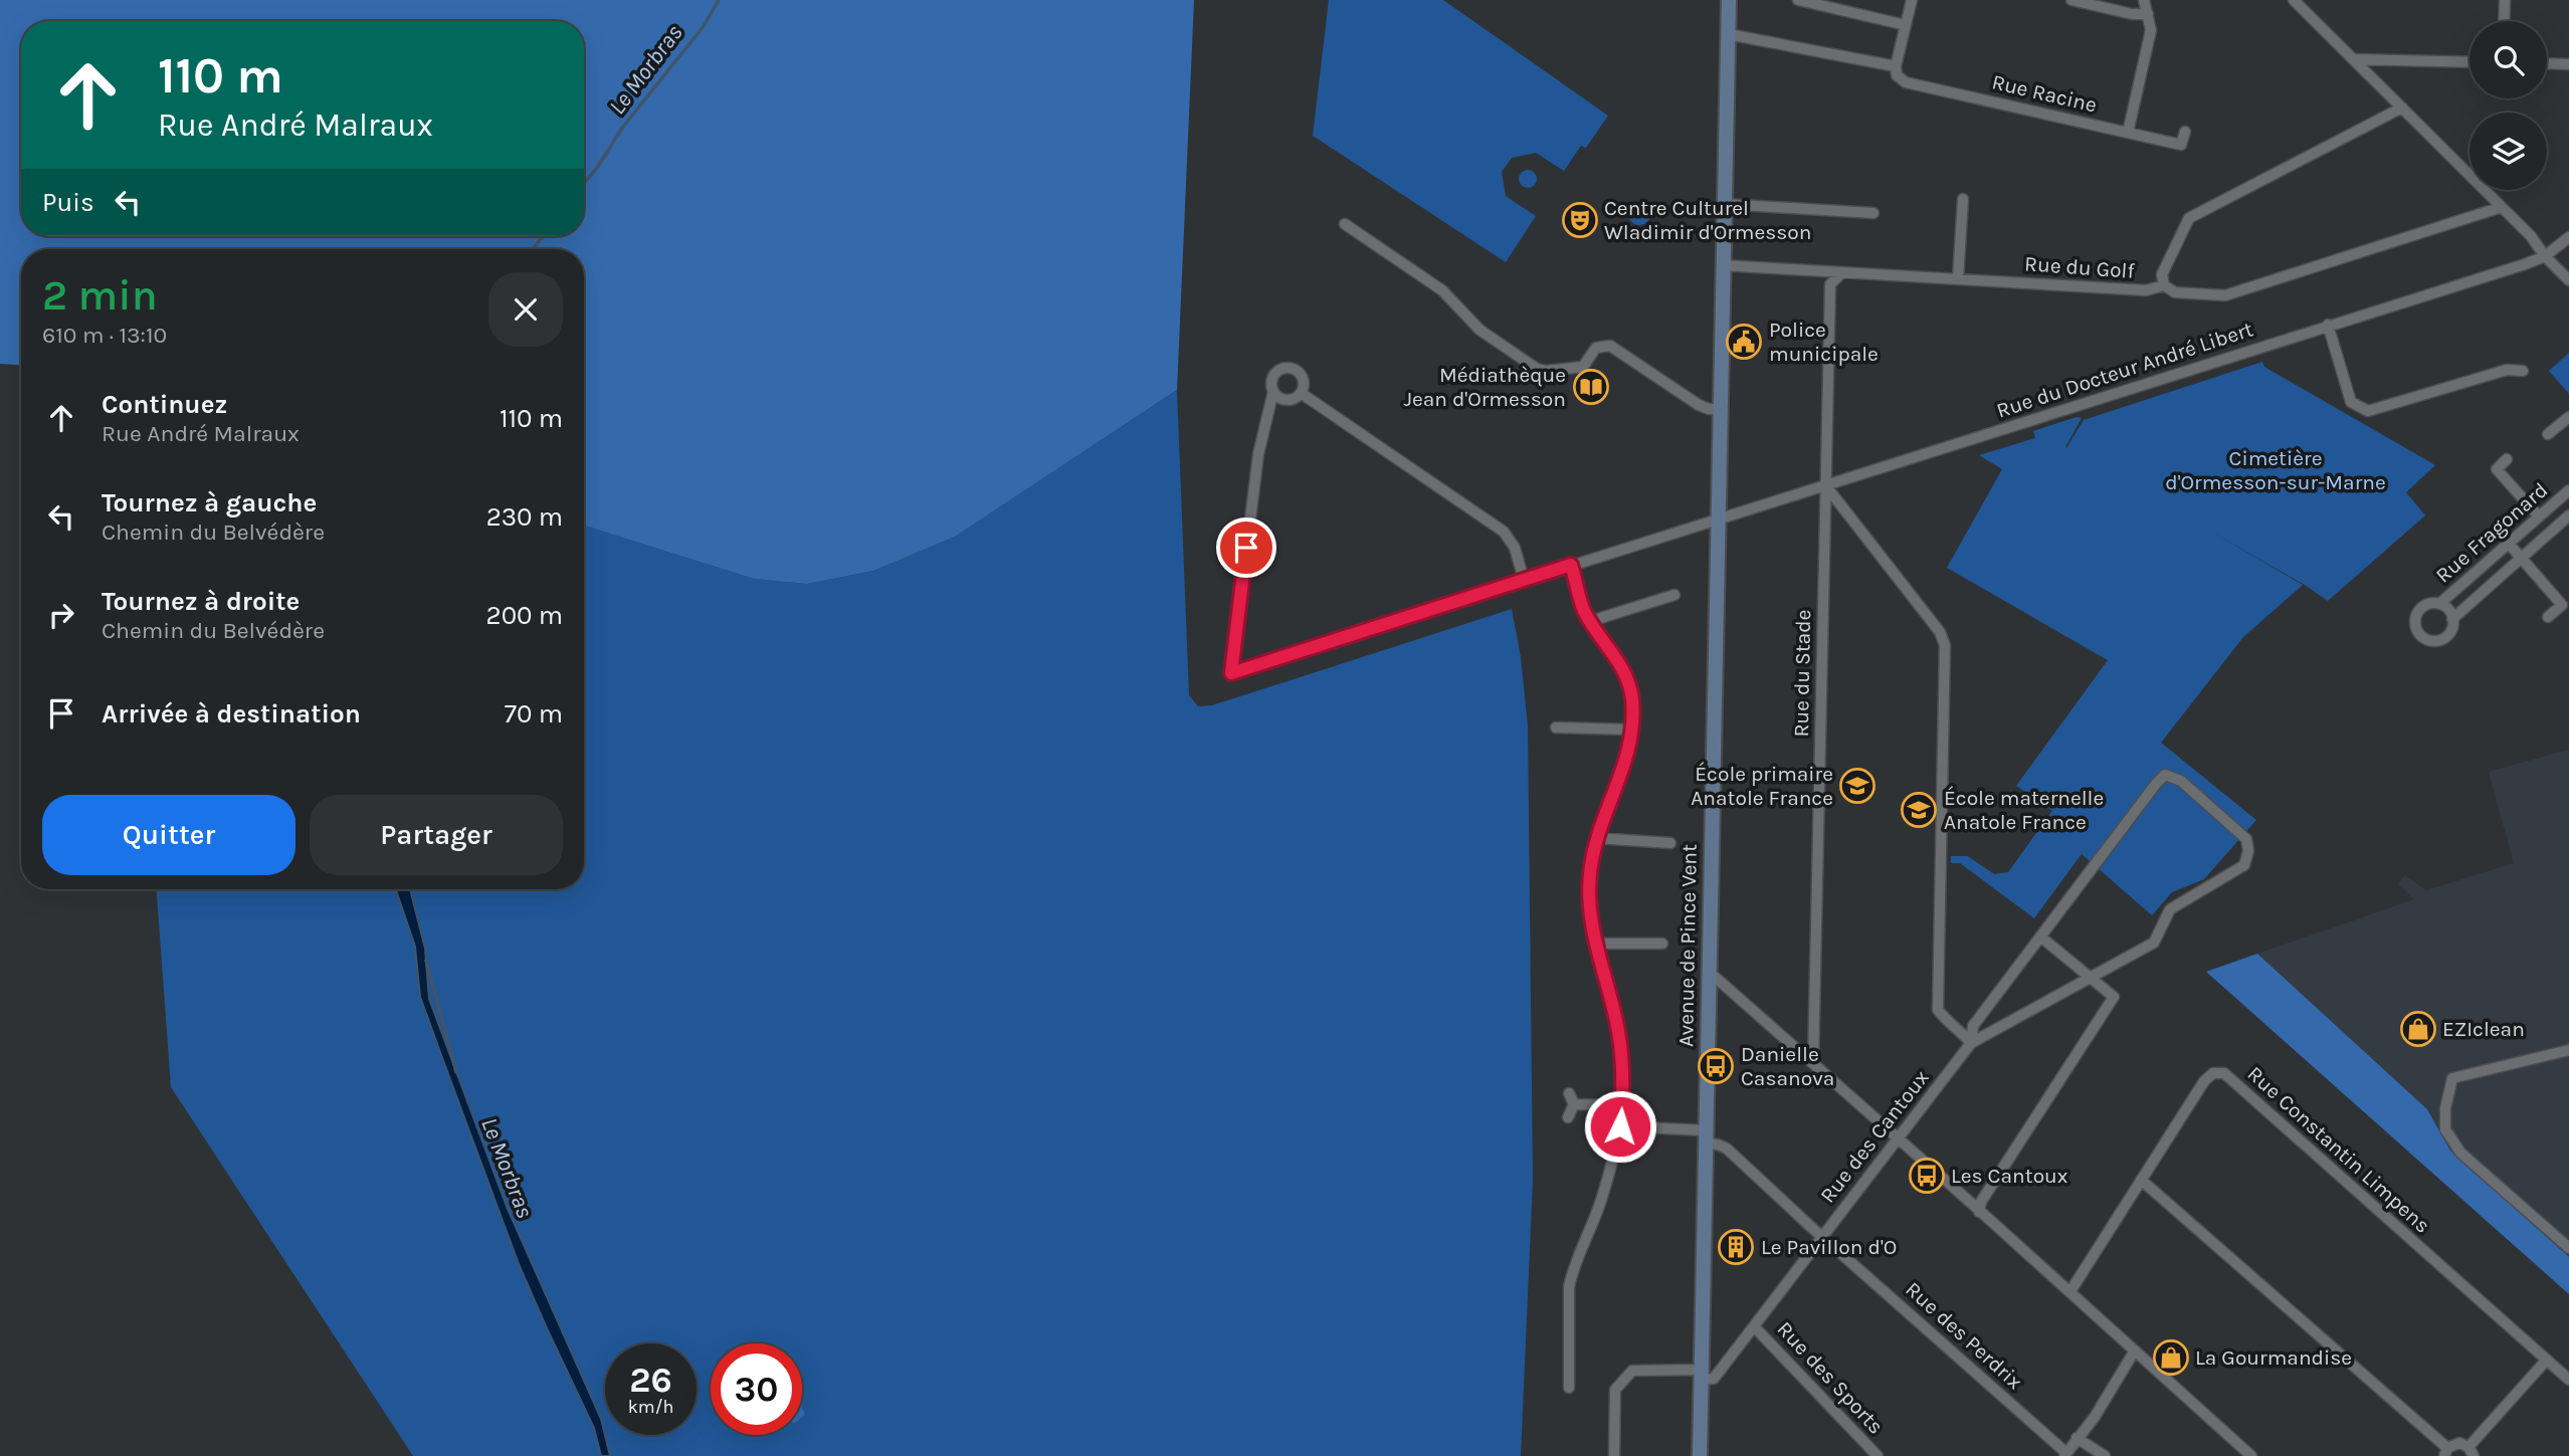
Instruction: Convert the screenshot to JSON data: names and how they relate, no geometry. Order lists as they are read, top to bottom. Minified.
{"streets":{"main road":["Avenue de Pince Vent"],"street":["Rue Racine","Rue du Golf","Rue du Docteur André Libert","Rue Fragonard","Rue du Stade","Rue des Cantoux","Rue Constantin Limpens","Rue des Perdrix","Rue des Sports"]},"crossings":[["Rue Racine","Avenue de Pince Vent"],["Rue du Golf","Avenue de Pince Vent"],["Rue du Docteur André Libert","Rue du Stade"],["Rue du Docteur André Libert","Avenue de Pince Vent"],["Avenue de Pince Vent","Rue des Cantoux"],["Avenue de Pince Vent","Rue des Perdrix"],["Rue des Cantoux","Rue des Perdrix"],["Rue des Cantoux","Rue des Sports"]],"water":["Le Morbras"],"parks":["Cimetière d'Ormesson-sur-Marne"],"places":{"theatre":["Centre Culturel Wladimir d'Ormesson"],"public building":["Police municipale"],"library":["Médiathèque Jean d'Ormesson"],"school or university":["École primaire Anatole France","École maternelle Anatole France"],"shop":["EZIclean","La Gourmandise"],"bus stop":["Danielle Casanova","Les Cantoux"],"building":["Le Pavillon d'O"]},"page":{"turn":["110 m","Rue André Malraux"],"then":"Puis","heading":["2 min","610 m · 13:10"],"list":[{"name":"Continuez","note":"Rue André Malraux","value":"110 m"},{"name":"Tournez à gauche","note":"Chemin du Belvédère","value":"230 m"},{"name":"Tournez à droite","note":"Chemin du Belvédère","value":"200 m"},{"name":"Arrivée à destination","value":"70 m"}],"buttons":["Quitter","Partager"],"speed":"26 km/h","limit":"30"}}
